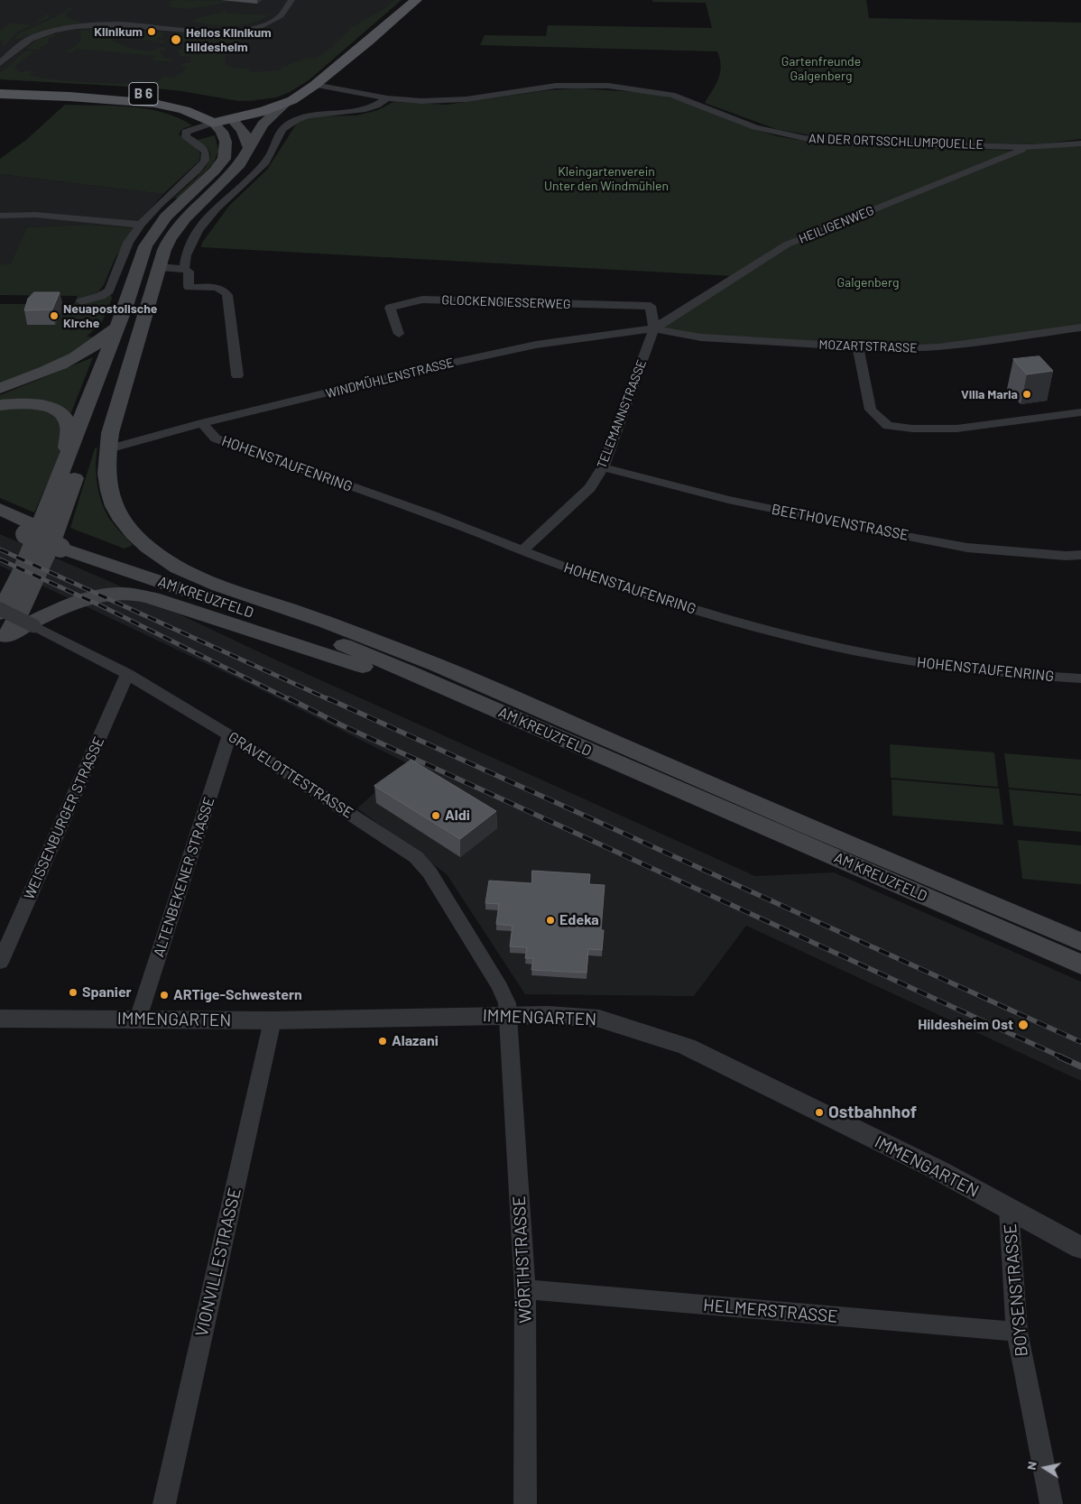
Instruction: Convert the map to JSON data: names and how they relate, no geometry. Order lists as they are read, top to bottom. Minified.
{"streets":{"main road":["B 6","AM KREUZFELD"],"street":["AN DER ORTSSCHLUMPQUELLE","HEILIGENWEG","GLOCKENGIESSERWEG","MOZARTSTRASSE","WINDMÜHLENSTRASSE","TELEMANNSTRASSE","HOHENSTAUFENRING","BEETHOVENSTRASSE","GRAVELOTTESTRASSE","WEISSENBURGER STRASSE","ALTENBEKENER STRASSE","IMMENGARTEN","WÖRTHSTRASSE","VIONVILLESTRASSE","BOYSENSTRASSE","HELMERSTRASSE"]},"crossings":[["B 6","AN DER ORTSSCHLUMPQUELLE"],["B 6","AM KREUZFELD"],["AN DER ORTSSCHLUMPQUELLE","HEILIGENWEG"],["HEILIGENWEG","GLOCKENGIESSERWEG"],["HEILIGENWEG","MOZARTSTRASSE"],["HEILIGENWEG","WINDMÜHLENSTRASSE"],["HEILIGENWEG","TELEMANNSTRASSE"],["GLOCKENGIESSERWEG","MOZARTSTRASSE"],["GLOCKENGIESSERWEG","WINDMÜHLENSTRASSE"],["GLOCKENGIESSERWEG","TELEMANNSTRASSE"],["MOZARTSTRASSE","WINDMÜHLENSTRASSE"],["MOZARTSTRASSE","TELEMANNSTRASSE"],["WINDMÜHLENSTRASSE","TELEMANNSTRASSE"],["WINDMÜHLENSTRASSE","HOHENSTAUFENRING"],["WINDMÜHLENSTRASSE","AM KREUZFELD"],["TELEMANNSTRASSE","HOHENSTAUFENRING"],["TELEMANNSTRASSE","BEETHOVENSTRASSE"],["GRAVELOTTESTRASSE","WEISSENBURGER STRASSE"],["GRAVELOTTESTRASSE","ALTENBEKENER STRASSE"],["GRAVELOTTESTRASSE","IMMENGARTEN"],["GRAVELOTTESTRASSE","WÖRTHSTRASSE"],["ALTENBEKENER STRASSE","IMMENGARTEN"],["IMMENGARTEN","WÖRTHSTRASSE"],["IMMENGARTEN","VIONVILLESTRASSE"],["IMMENGARTEN","BOYSENSTRASSE"],["WÖRTHSTRASSE","HELMERSTRASSE"],["BOYSENSTRASSE","HELMERSTRASSE"]],"parks":["Gartenfreunde Galgenberg","Kleingartenverein Unter den Windmühlen","Galgenberg"],"places":["Klinikum","Helios Klinikum Hildesheim","Neuapostolische Kirche","Villa Maria","Aldi","Edeka","Spanier","ARTige-Schwestern","Hildesheim Ost","Alazani","Ostbahnhof"],"north":"left"}
